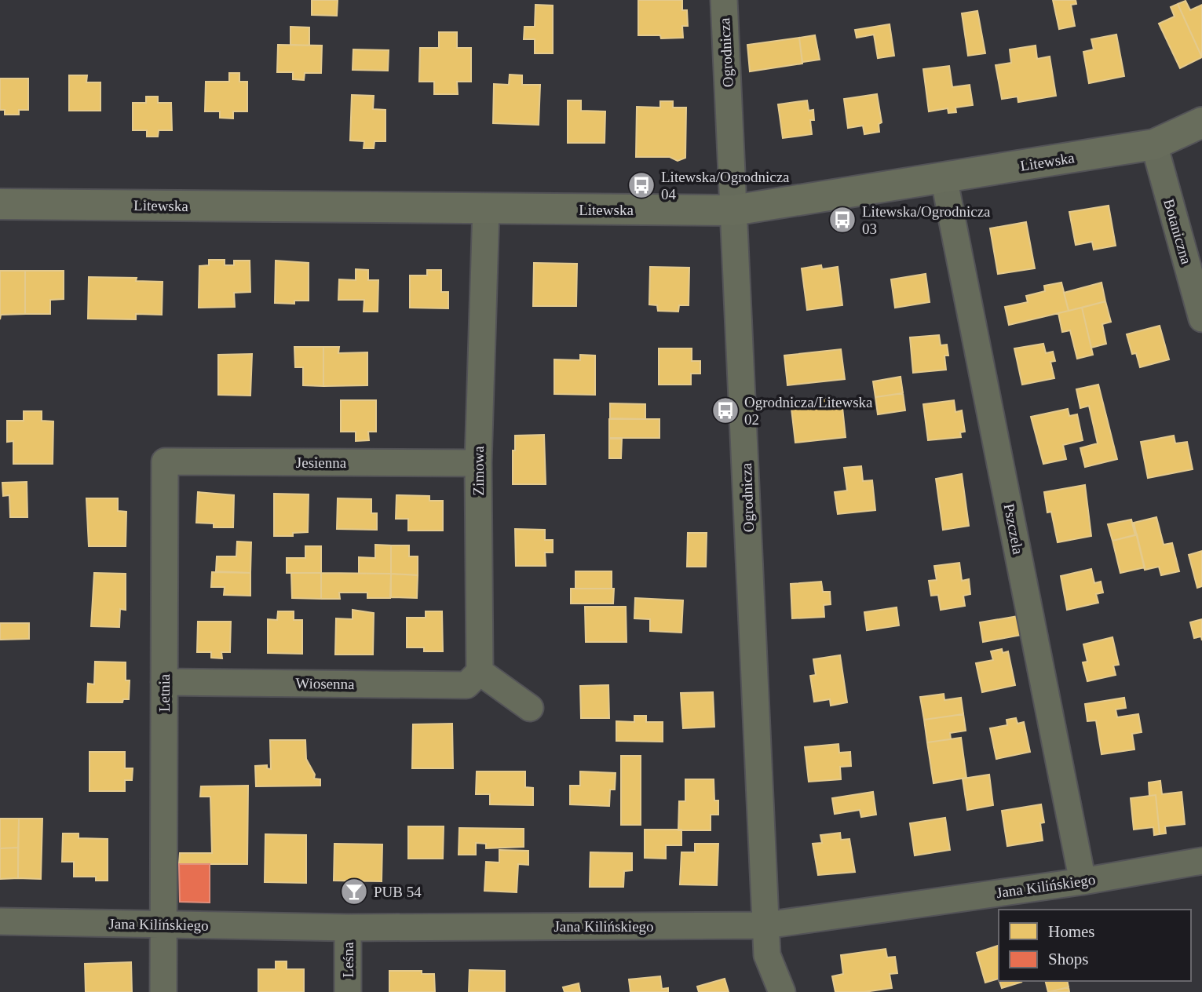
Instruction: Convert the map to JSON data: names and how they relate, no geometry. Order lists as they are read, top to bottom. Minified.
{"streets":{"main road":["Litewska"],"street":["Ogrodnicza","Botaniczna","Jesienna","Zimowa","Pszczela","Wiosenna","Letnia","Jana Kilińskiego","Leśna"]},"crossings":[["Ogrodnicza","Litewska"],["Ogrodnicza","Jana Kilińskiego"],["Litewska","Botaniczna"],["Litewska","Zimowa"],["Litewska","Pszczela"],["Jesienna","Zimowa"],["Jesienna","Letnia"],["Zimowa","Wiosenna"],["Pszczela","Jana Kilińskiego"],["Wiosenna","Letnia"],["Letnia","Jana Kilińskiego"],["Jana Kilińskiego","Leśna"]],"places":{"bus stop":["Litewska/Ogrodnicza 04","Litewska/Ogrodnicza 03","Ogrodnicza/Litewska 02"],"bar":["PUB 54"]},"legend":["Homes","Shops"]}
